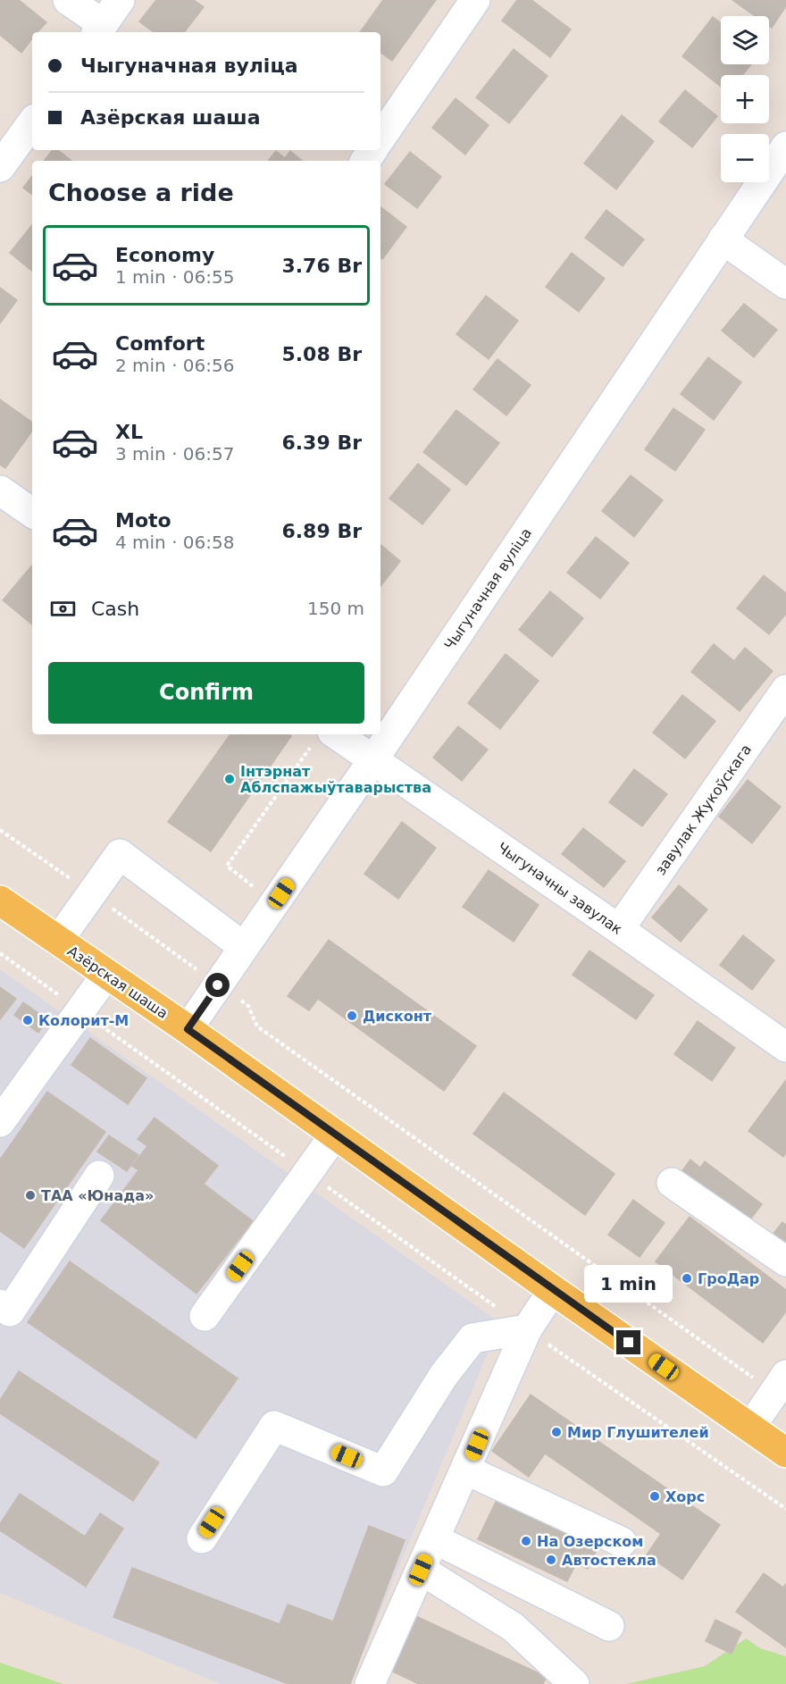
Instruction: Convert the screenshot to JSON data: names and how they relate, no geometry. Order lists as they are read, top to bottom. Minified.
{"streets":{"main road":["Азёрская шаша"],"street":["Чыгуначная вуліца","завулак Жукоўскага","Чыгуначны завулак"]},"crossings":[["Чыгуначная вуліца","Чыгуначны завулак"],["Чыгуначная вуліца","Азёрская шаша"],["завулак Жукоўскага","Чыгуначны завулак"]],"places":["Інтэрнат Аблспажыўтаварыства","Дисконт","Колорит-М","ТАА «Юнада»","ГроДар","Мир Глушителей","Хорс","На Озерском","Автостекла"],"page":{"map_buttons":["+","−"],"banner":["Чыгуначная вуліца","Азёрская шаша"],"heading":"Choose a ride","list":[{"name":"Economy","note":"1 min · 06:55","value":"3.76 Br"},{"name":"Comfort","note":"2 min · 06:56","value":"5.08 Br"},{"name":"XL","note":"3 min · 06:57","value":"6.39 Br"},{"name":"Moto","note":"4 min · 06:58","value":"6.89 Br"}],"pay":["Cash","150 m"],"buttons":"Confirm","bubble":"1 min"}}
